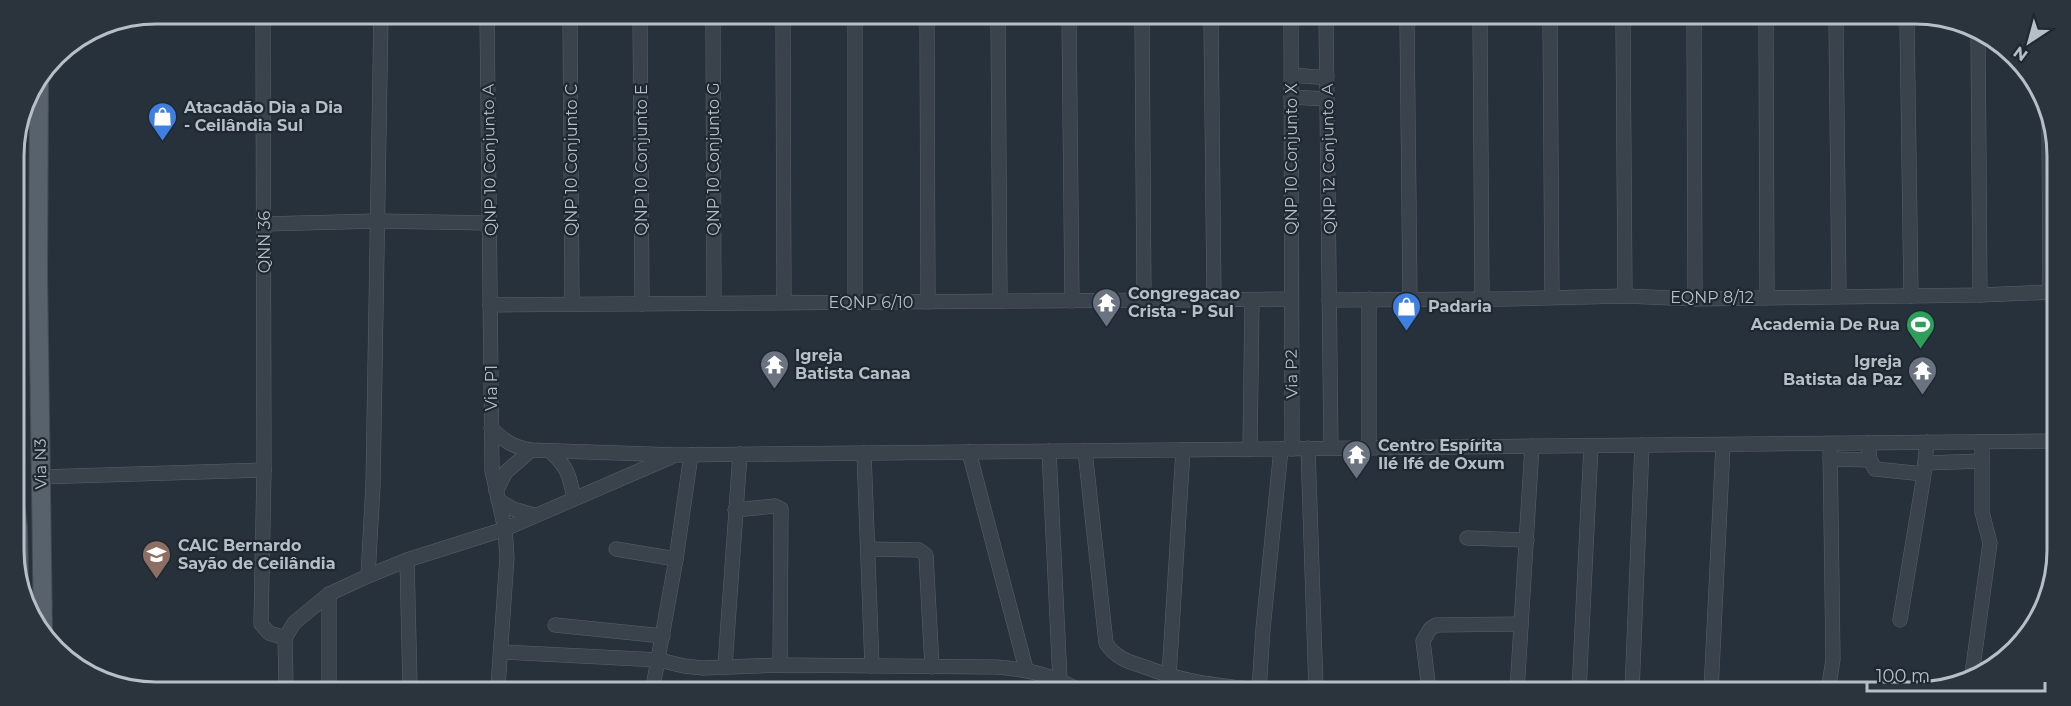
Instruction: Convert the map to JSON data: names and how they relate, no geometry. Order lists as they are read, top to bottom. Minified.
{"streets":{"main road":["Via N3"],"street":["QNP 10 Conjunto G","QNP 10 Conjunto X","QNP 12 Conjunto A","QNP 10 Conjunto A","QNP 10 Conjunto C","QNP 10 Conjunto E","QNN 36","EQNP 8/12","EQNP 6/10","Via P2","Via P1"]},"crossings":[["QNP 10 Conjunto G","EQNP 6/10"],["QNP 10 Conjunto X","EQNP 6/10"],["QNP 10 Conjunto X","Via P2"],["QNP 12 Conjunto A","EQNP 8/12"],["QNP 10 Conjunto A","EQNP 6/10"],["QNP 10 Conjunto A","Via P1"],["QNP 10 Conjunto C","EQNP 6/10"],["QNP 10 Conjunto E","EQNP 6/10"],["EQNP 6/10","Via P2"],["EQNP 6/10","Via P1"]],"places":{"shop":["Atacadão Dia a Dia - Ceilândia Sul","Padaria"],"temple":["Congregacao Crista - P Sul","Igreja Batista Canaa","Igreja Batista da Paz","Centro Espírita Ilé Ifé de Oxum"],"sports":["Academia De Rua"],"school or university":["CAIC Bernardo Sayão de Ceilândia"]},"scale_bar":"100 m","north":"bottom left"}
